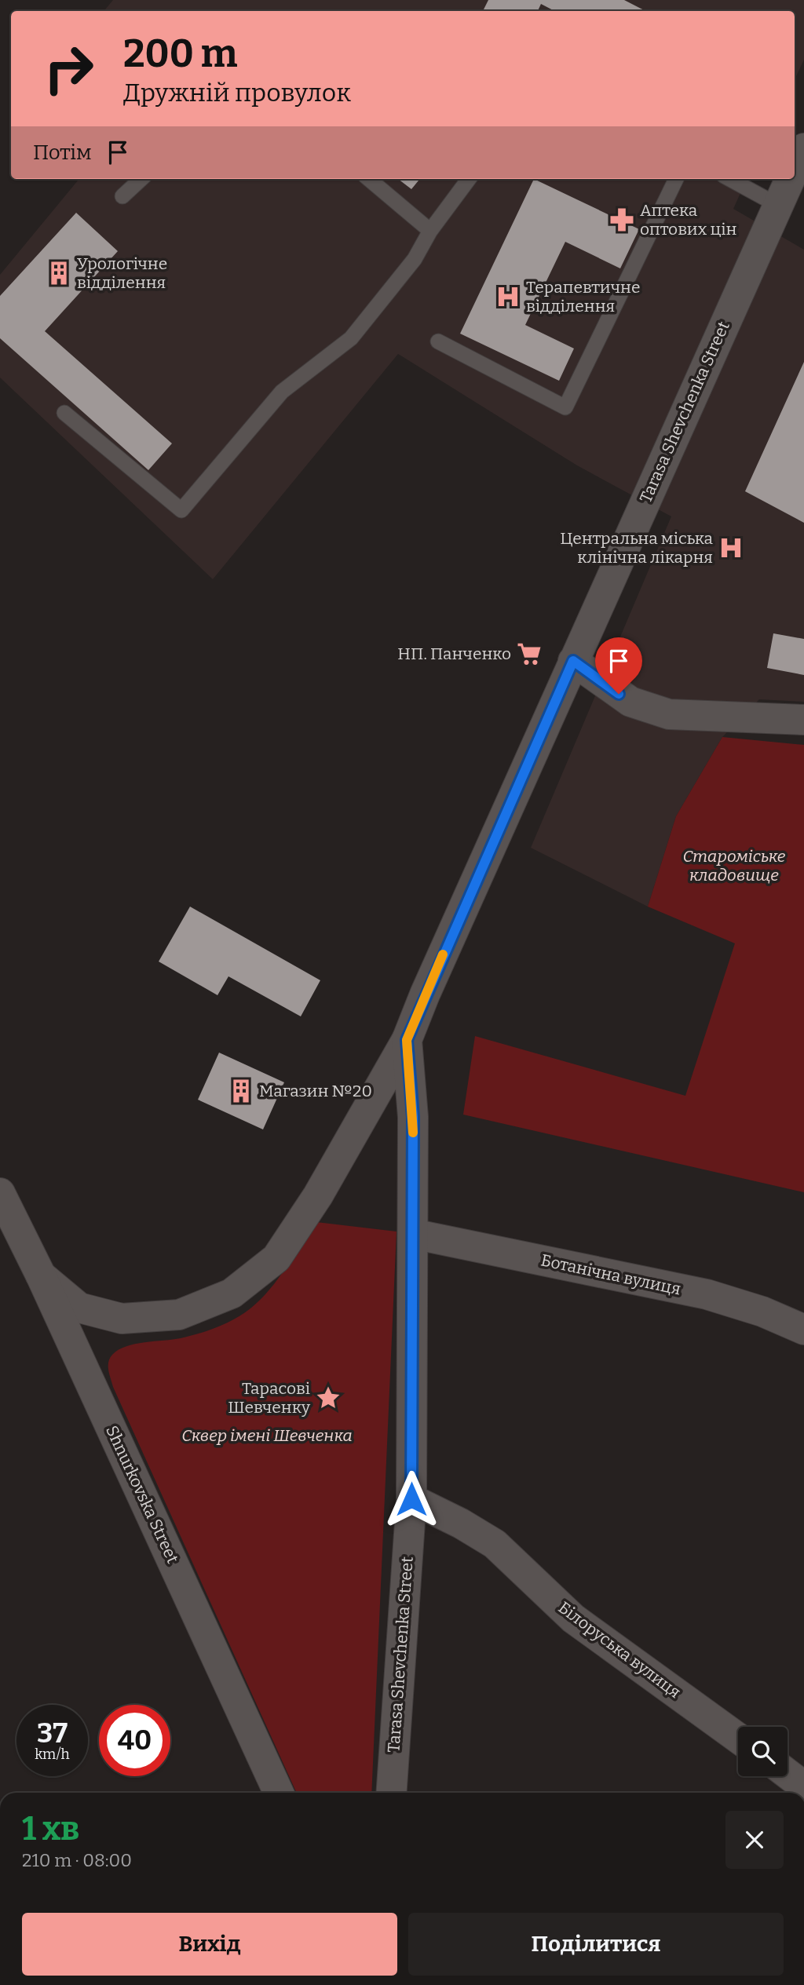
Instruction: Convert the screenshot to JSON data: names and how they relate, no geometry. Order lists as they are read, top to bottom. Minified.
{"streets":{"street":["Tarasa Shevchenka Street","Ботанічна вулиця","Shnurkovska Street","Білоруська вулиця"]},"crossings":[["Tarasa Shevchenka Street","Ботанічна вулиця"],["Tarasa Shevchenka Street","Білоруська вулиця"]],"parks":["Староміське кладовище","Сквер імені Шевченка"],"places":{"pharmacy":["Аптека оптових цін"],"building":["Урологічне відділення","Магазин №20"],"hospital":["Терапевтичне відділення","Центральна міська клінічна лікарня"],"supermarket":["НП. Панченко"],"place":["Тарасові Шевченку"]},"page":{"turn":["200 m","Дружній провулок"],"then":"Потім","speed":"37 km/h","limit":"40","heading":["1 хв","210 m · 08:00"],"buttons":["Вихід","Поділитися"]}}
